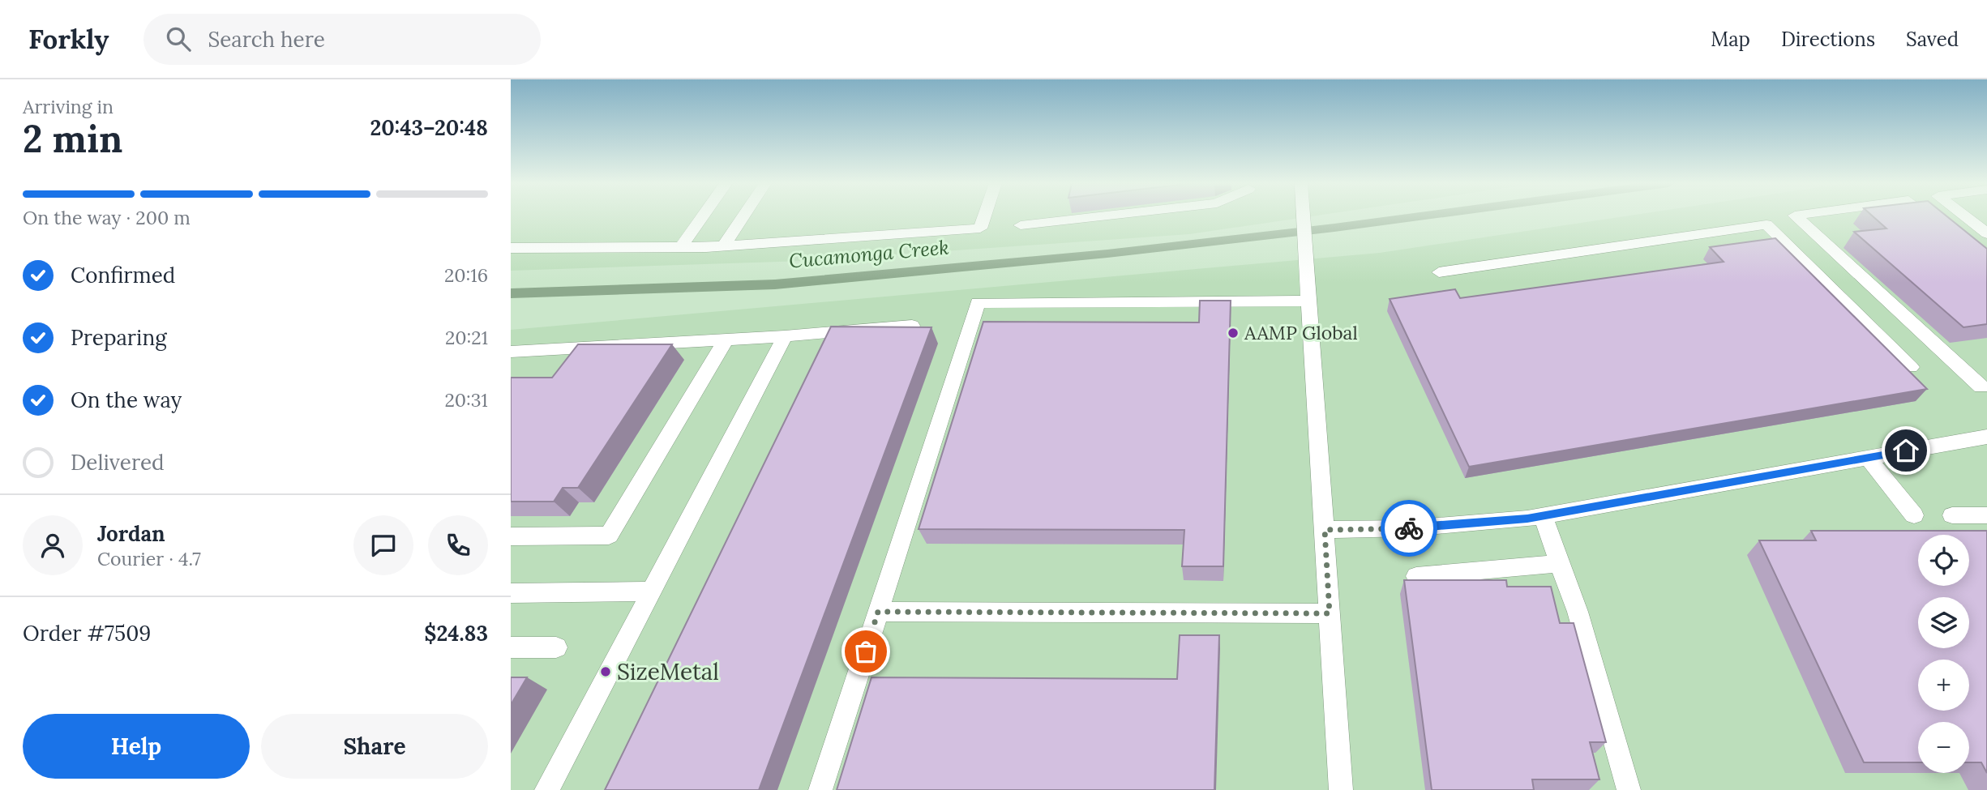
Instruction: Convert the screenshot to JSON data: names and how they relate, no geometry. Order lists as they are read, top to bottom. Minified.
{"water":["Cucamonga Creek"],"places":["AAMP Global","SizeMetal"],"page":{"header":"Forkly","search":"Search here","nav":["Map","Directions","Saved"],"heading":["2 min","Arriving in","20:43–20:48"],"panel":["Jordan","Courier · 4.7","Order #7509","$24.83"],"bar":"On the way · 200 m","list":[["Confirmed","20:16"],["Preparing","20:21"],["On the way","20:31"],"Delivered"],"map_buttons":["+","−"],"buttons":["Help","Share"]}}
